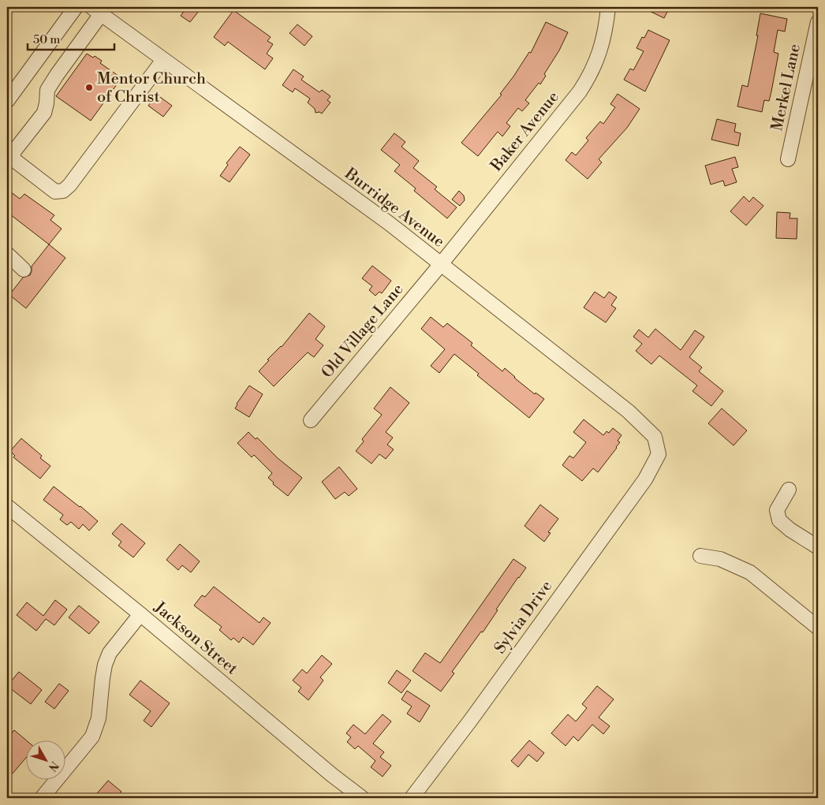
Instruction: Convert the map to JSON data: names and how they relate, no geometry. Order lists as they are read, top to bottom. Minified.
{"streets":{"street":["Merkel Lane","Baker Avenue","Burridge Avenue","Old Village Lane","Sylvia Drive","Jackson Street"]},"crossings":[["Baker Avenue","Burridge Avenue"],["Baker Avenue","Old Village Lane"],["Burridge Avenue","Old Village Lane"],["Burridge Avenue","Sylvia Drive"]],"places":["Mentor Church of Christ"],"scale_bar":"50 m","north":"bottom right"}
